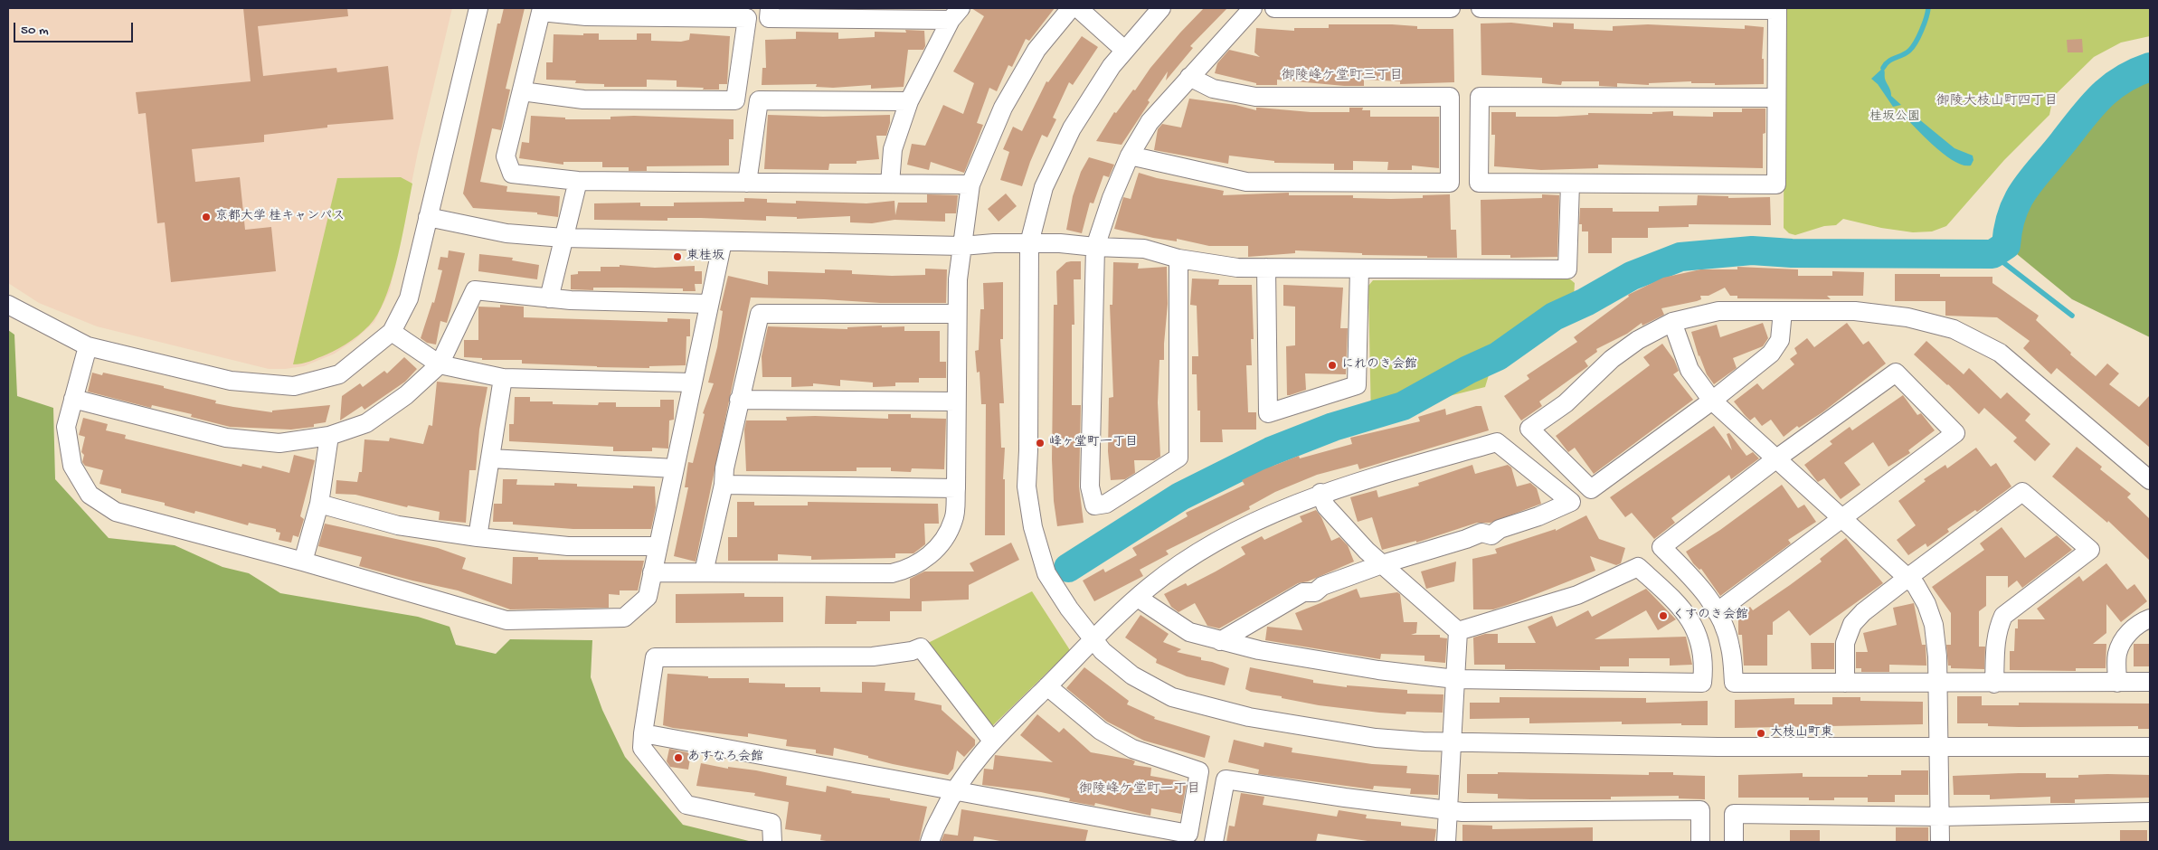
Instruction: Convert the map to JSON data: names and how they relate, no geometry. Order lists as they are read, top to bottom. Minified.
{"districts":["御陵峰ケ堂町三丁目","御陵大枝山町四丁目","御陵峰ケ堂町一丁目"],"parks":["桂坂公園"],"places":["京都大学 桂キャンパス","東桂坂","にれのき会館","峰ヶ堂町一丁目","くすのき会館","大枝山町東","あすなろ会館"],"scale_bar":"50 m"}
